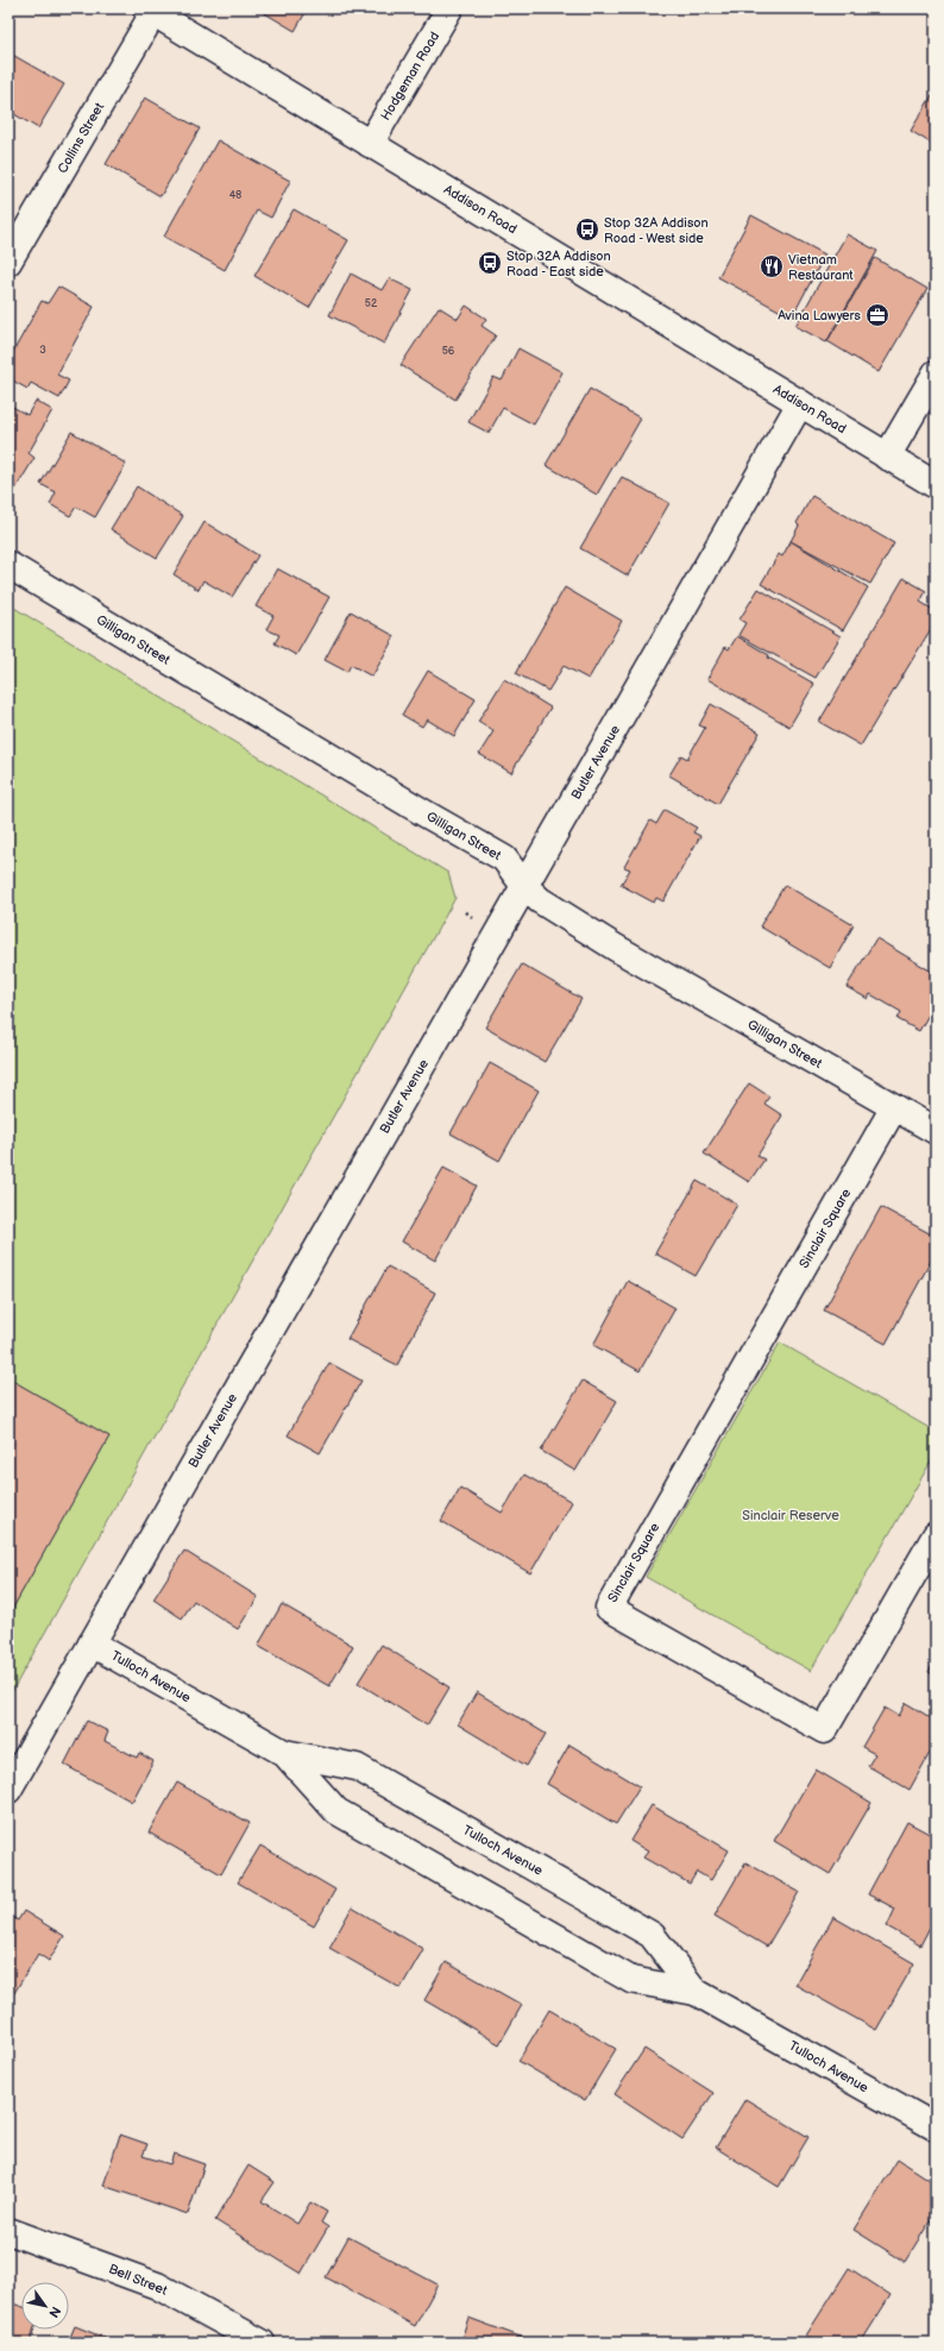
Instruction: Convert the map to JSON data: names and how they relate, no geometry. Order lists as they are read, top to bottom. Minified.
{"streets":{"street":["Hodgeman Road","Collins Street","Addison Road","Gilligan Street","Butler Avenue","Sinclair Square","Tulloch Avenue","Bell Street"]},"crossings":[["Hodgeman Road","Addison Road"],["Collins Street","Addison Road"],["Addison Road","Butler Avenue"],["Gilligan Street","Butler Avenue"],["Gilligan Street","Sinclair Square"],["Butler Avenue","Tulloch Avenue"]],"parks":["Sinclair Reserve"],"places":{"bus stop":["Stop 32A Addison Road - West side","Stop 32A Addison Road - East side"],"restaurant":["Vietnam Restaurant"],"office":["Avina Lawyers"]},"house_numbers":["48","52","3","56"],"north":"bottom right"}
